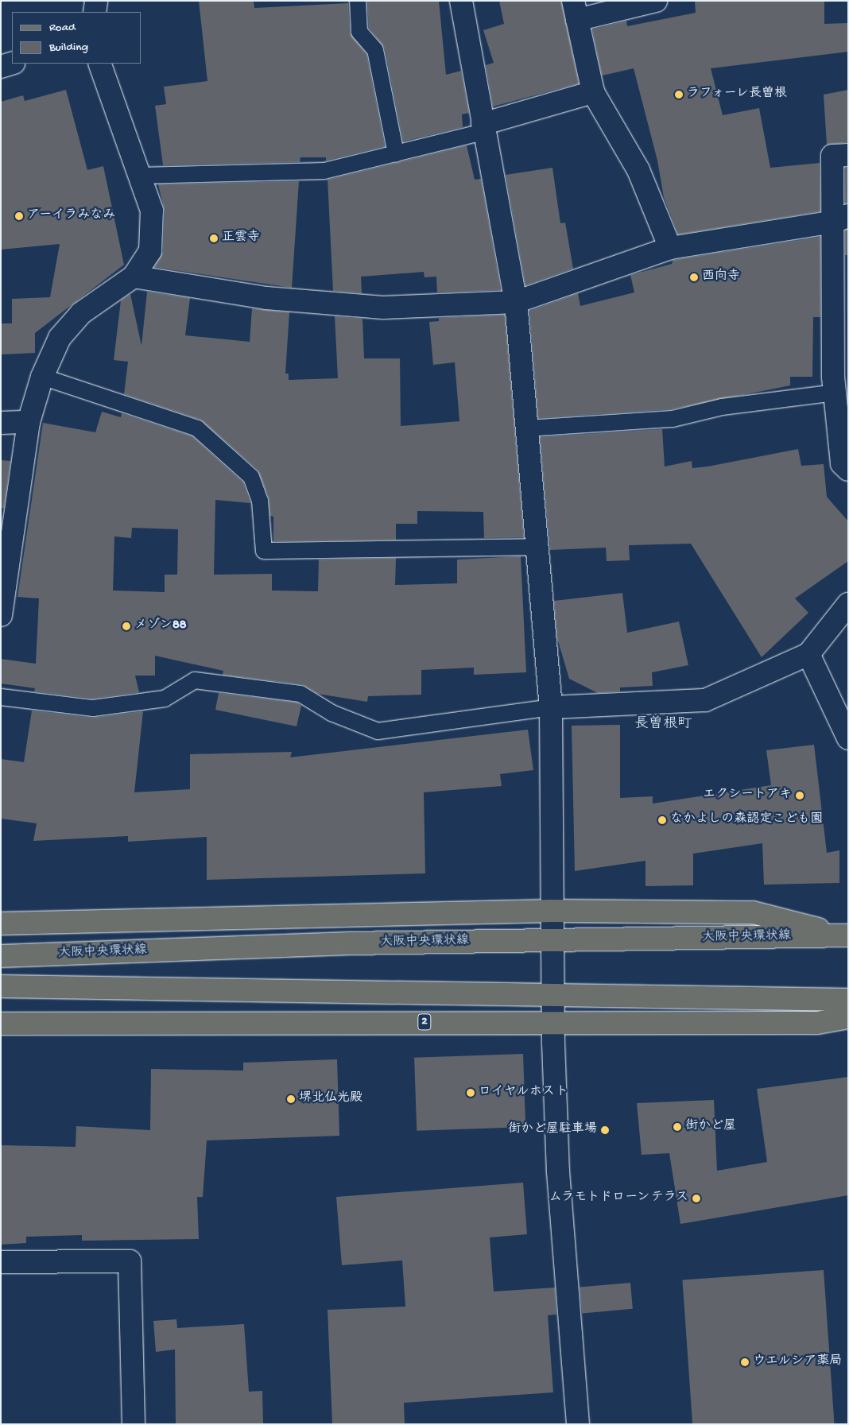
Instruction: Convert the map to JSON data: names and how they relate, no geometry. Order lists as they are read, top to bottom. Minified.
{"streets":{"main road":["大阪中央環状線","2"]},"districts":["長曽根町"],"places":["ラフォーレ長曽根","アーイラみなみ","正雲寺","西向寺","メゾン88","エクシートアキ","なかよしの森認定こども園","ロイヤルホスト","堺北仏光殿","街かど屋","街かど屋駐車場","ムラモトドローンテラス","ウエルシア薬局"],"legend":["Road","Building"]}
